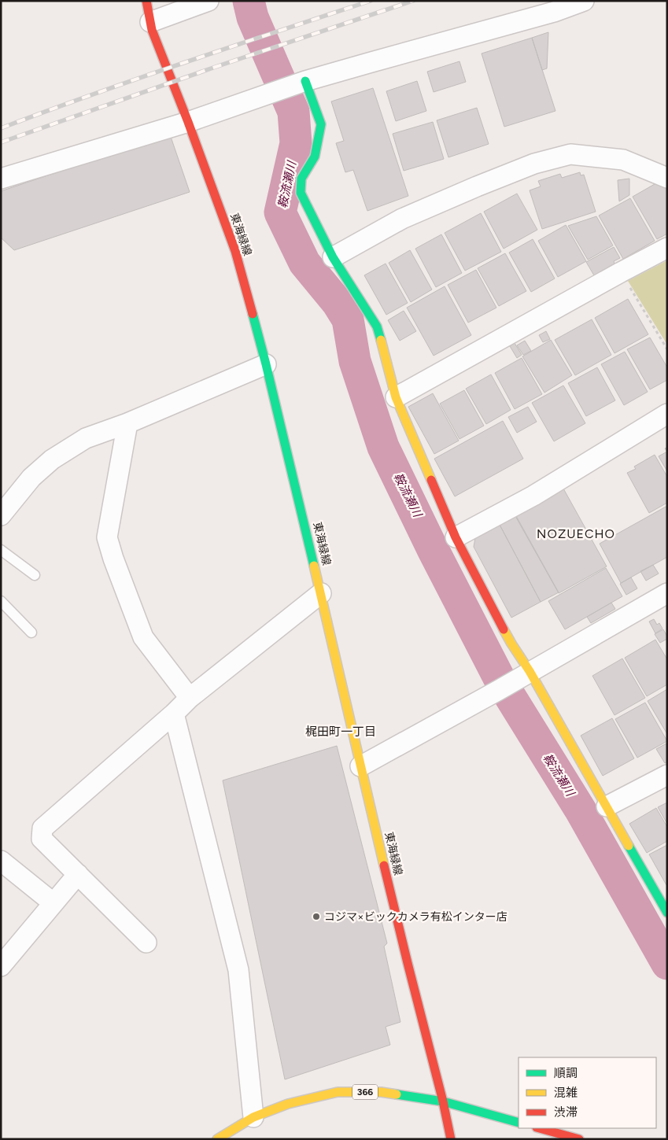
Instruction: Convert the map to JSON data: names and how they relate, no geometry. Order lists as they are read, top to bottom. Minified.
{"streets":{"main road":["東海緑線","366"]},"crossings":[["東海緑線","366"]],"districts":["NOZUECHO","梶田町一丁目"],"water":["鞍流瀬川"],"places":["コジマ×ビックカメラ有松インター店"],"legend":["順調","混雑","渋滞"]}
